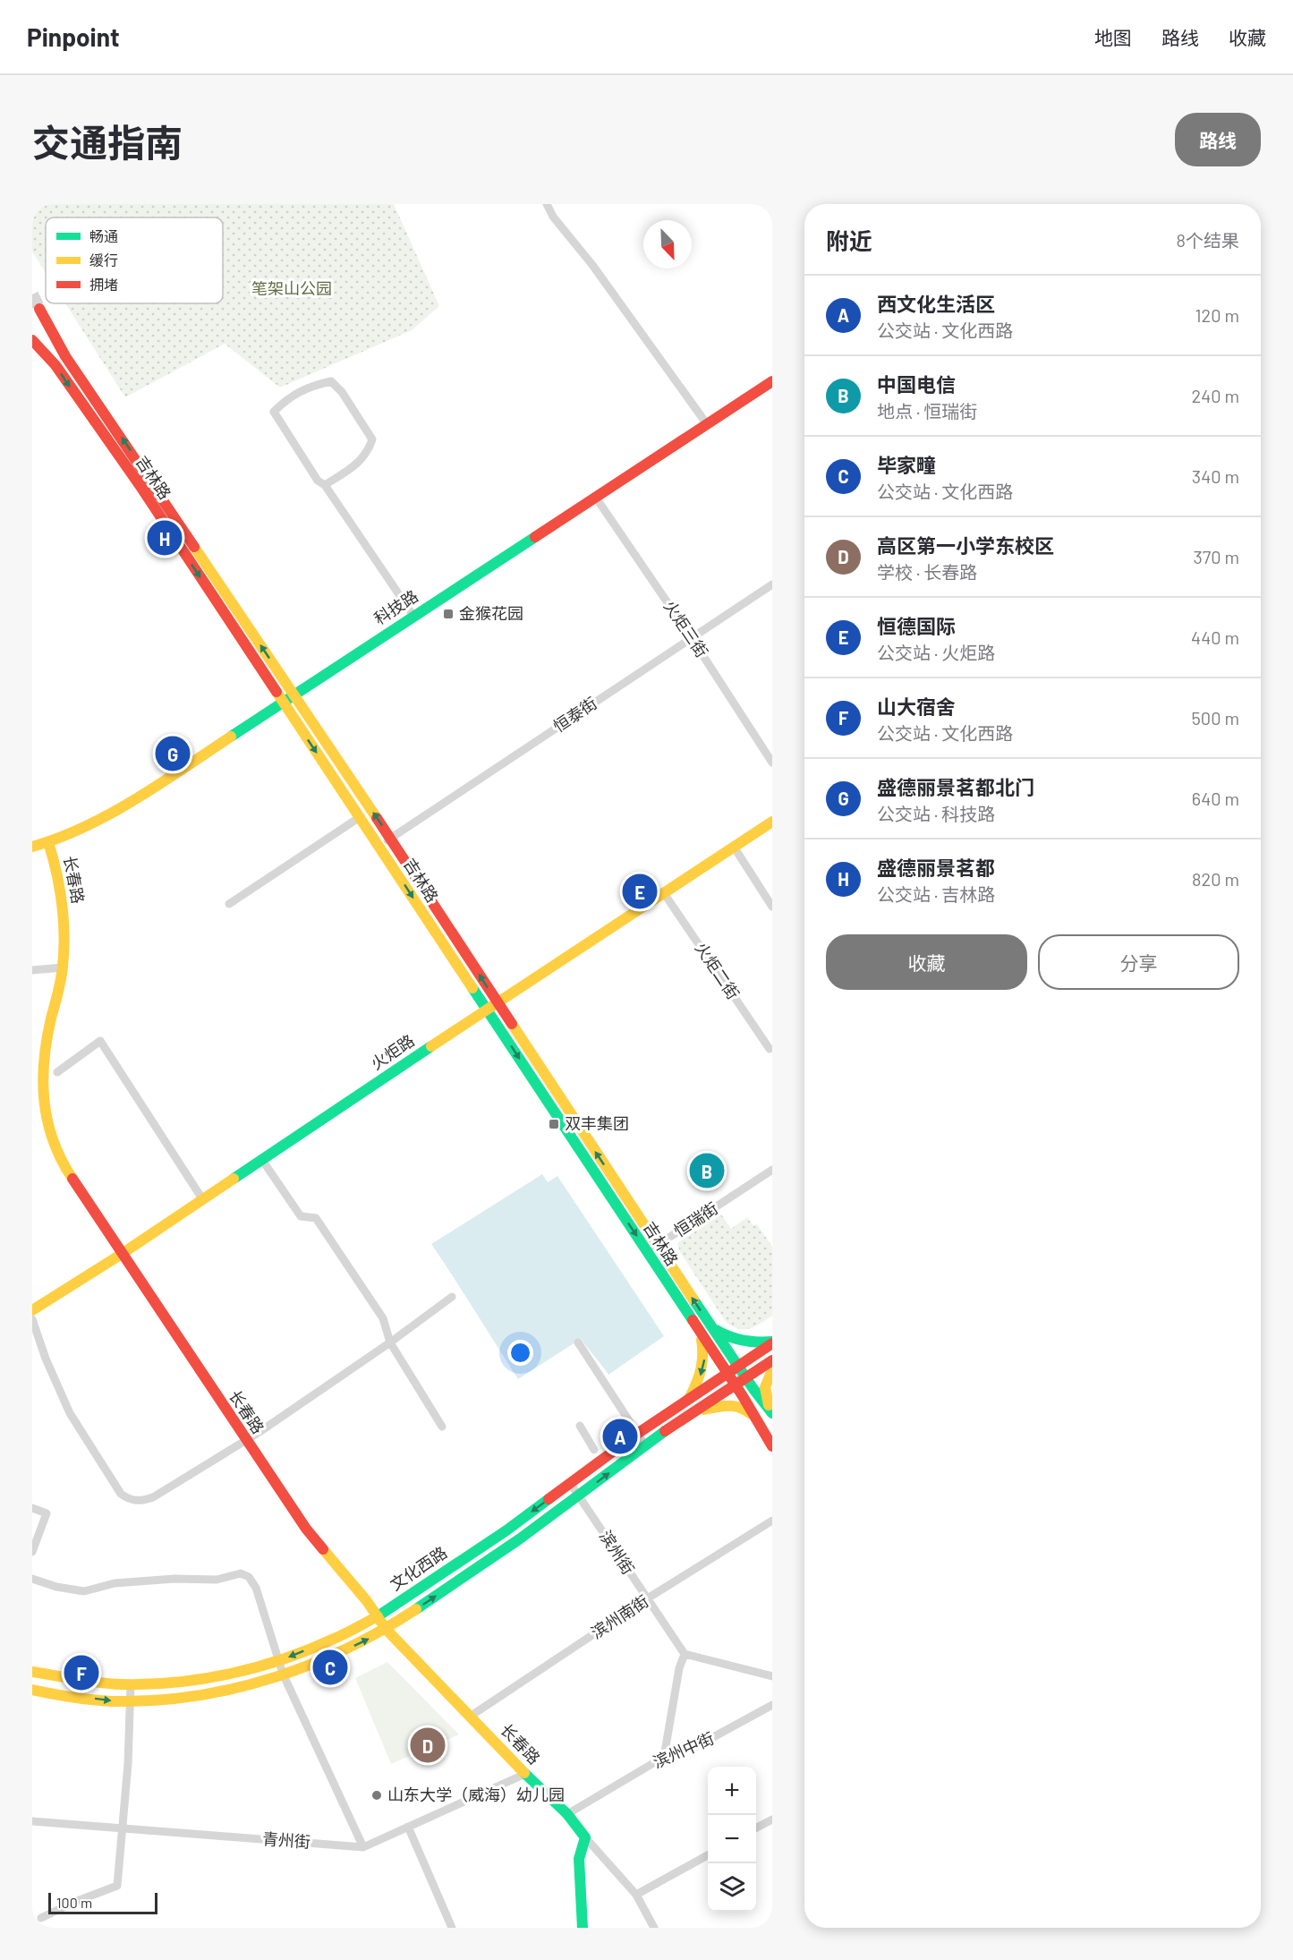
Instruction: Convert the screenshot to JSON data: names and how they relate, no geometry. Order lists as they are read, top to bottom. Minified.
{"streets":{"main road":["吉林路","科技路","长春路","火炬路","文化西路"],"street":["火炬三街","恒泰街","火炬二街","恒瑞街","滨州街","滨州南街","滨州中街","青州街"]},"crossings":[["吉林路","科技路"],["吉林路","恒泰街"],["吉林路","火炬路"],["吉林路","恒瑞街"],["吉林路","文化西路"],["科技路","火炬三街"],["科技路","长春路"],["火炬三街","恒泰街"],["长春路","火炬路"],["长春路","文化西路"],["长春路","滨州南街"],["长春路","滨州中街"],["长春路","青州街"],["火炬二街","火炬路"],["滨州街","文化西路"],["滨州街","滨州南街"]],"parks":["笔架山公园"],"places":{"transit":["金猴花园","双丰集团"],"other":["山东大学（威海）幼儿园"]},"legend":["畅通","缓行","拥堵"],"scale_bar":"100 m","north":"bottom right","page":{"header":"Pinpoint","nav":["地图","路线","收藏"],"title":"交通指南","buttons":["路线",["收藏","分享"]],"heading":["附近","8个结果"],"list":[{"mark":"A","name":"西文化生活区","note":"公交站 · 文化西路","value":"120 m"},{"mark":"B","name":"中国电信","note":"地点 · 恒瑞街","value":"240 m"},{"mark":"C","name":"毕家疃","note":"公交站 · 文化西路","value":"340 m"},{"mark":"D","name":"高区第一小学东校区","note":"学校 · 长春路","value":"370 m"},{"mark":"E","name":"恒德国际","note":"公交站 · 火炬路","value":"440 m"},{"mark":"F","name":"山大宿舍","note":"公交站 · 文化西路","value":"500 m"},{"mark":"G","name":"盛德丽景茗都北门","note":"公交站 · 科技路","value":"640 m"},{"mark":"H","name":"盛德丽景茗都","note":"公交站 · 吉林路","value":"820 m"}],"pins":["H","G","E","B","A","C","F","D"],"map_buttons":["+","−"],"scale":"100 m"}}
